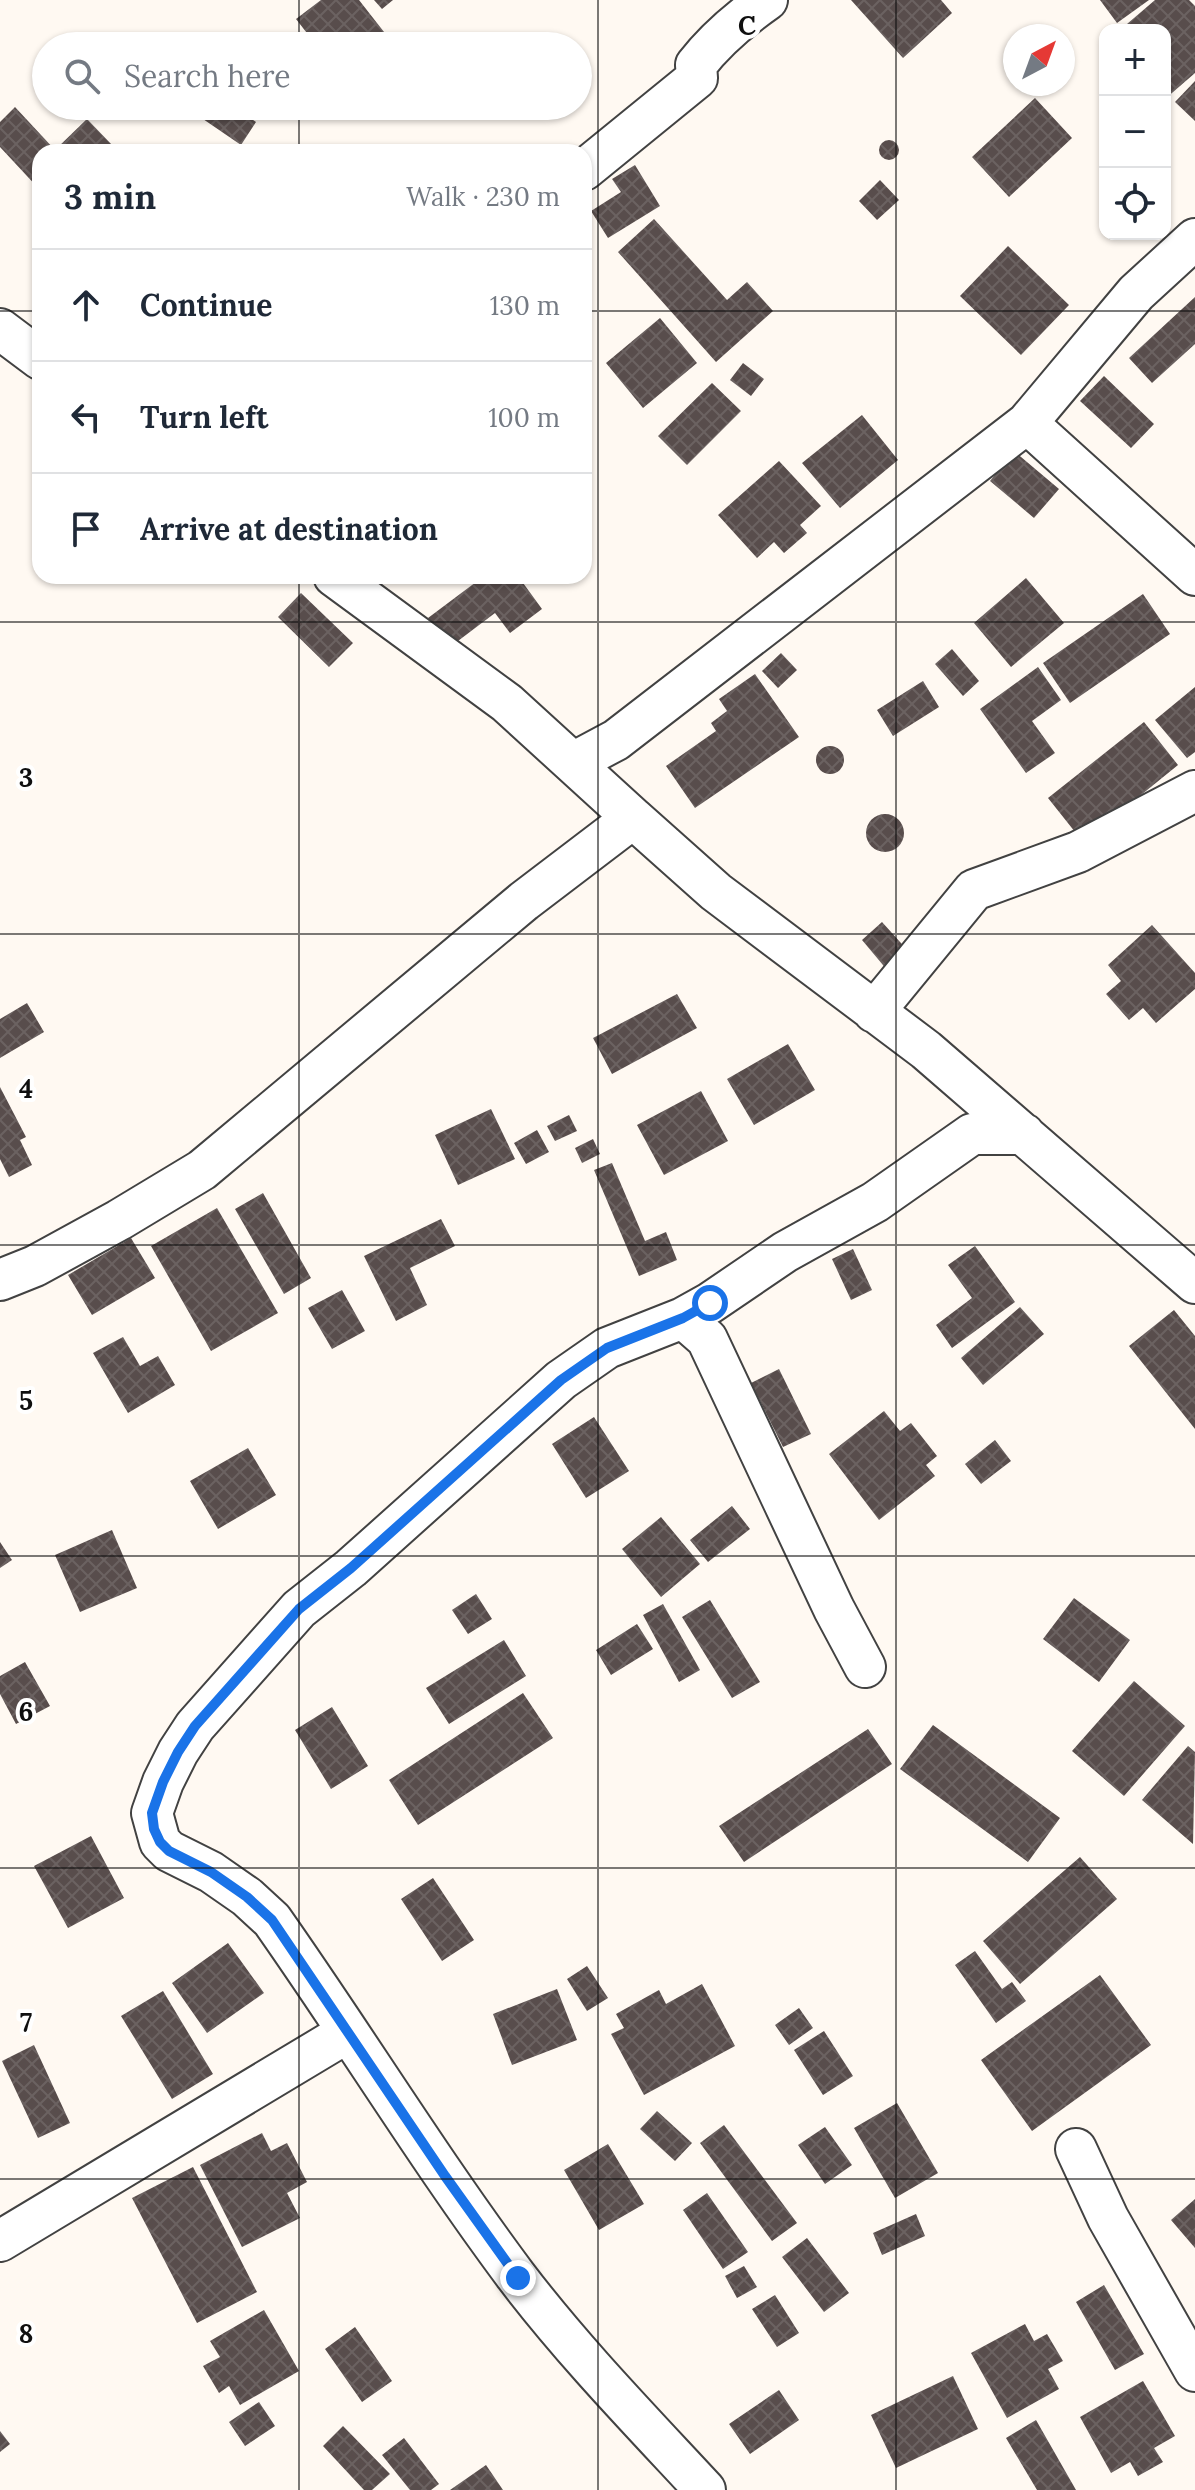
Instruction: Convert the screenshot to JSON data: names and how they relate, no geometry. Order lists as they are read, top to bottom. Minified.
{"north":"top right","page":{"map_buttons":["+","−"],"search":"Search here","heading":["3 min","Walk · 230 m"],"list":[["Continue","130 m"],["Turn left","100 m"],"Arrive at destination"]},"grid":{"columns":["C"],"rows":["3","4","5","6","7","8"]}}
